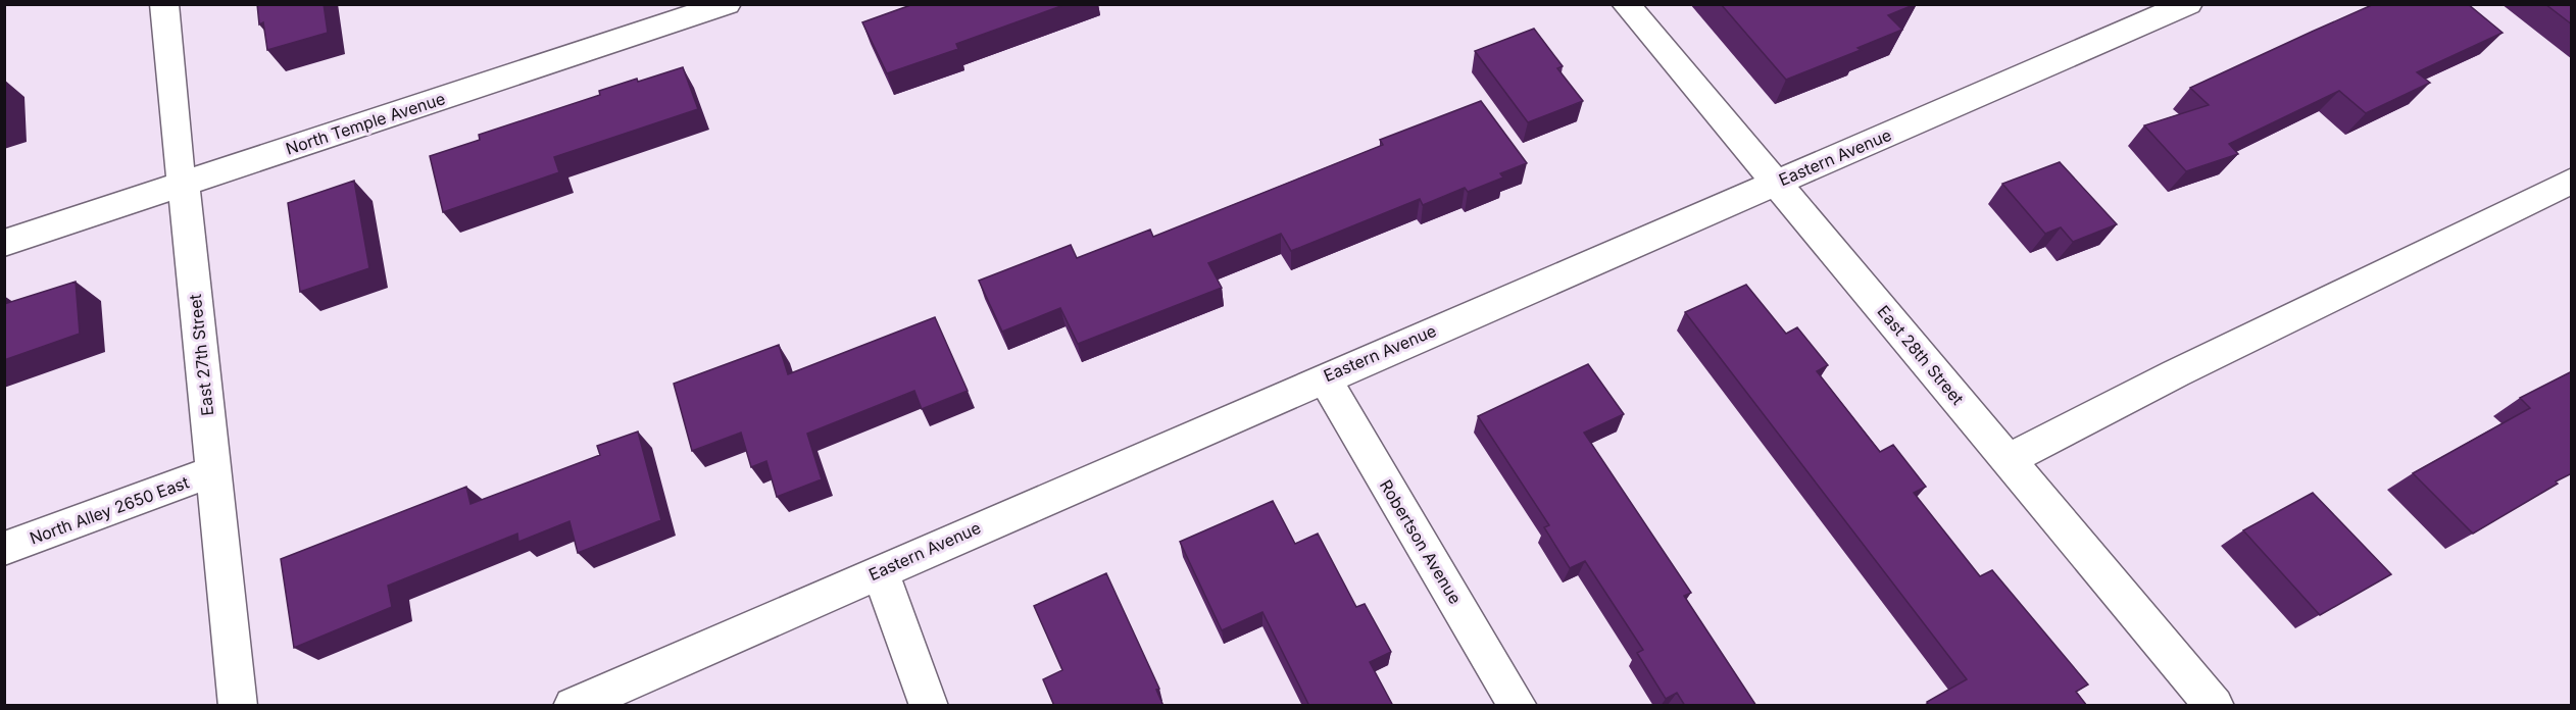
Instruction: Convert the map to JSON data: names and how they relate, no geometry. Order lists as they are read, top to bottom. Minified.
{"streets":{"street":["North Temple Avenue","Eastern Avenue","East 27th Street","East 28th Street","North Alley 2650 East","Robertson Avenue"]},"crossings":[["North Temple Avenue","East 27th Street"],["Eastern Avenue","East 28th Street"],["Eastern Avenue","Robertson Avenue"],["East 27th Street","North Alley 2650 East"]]}
